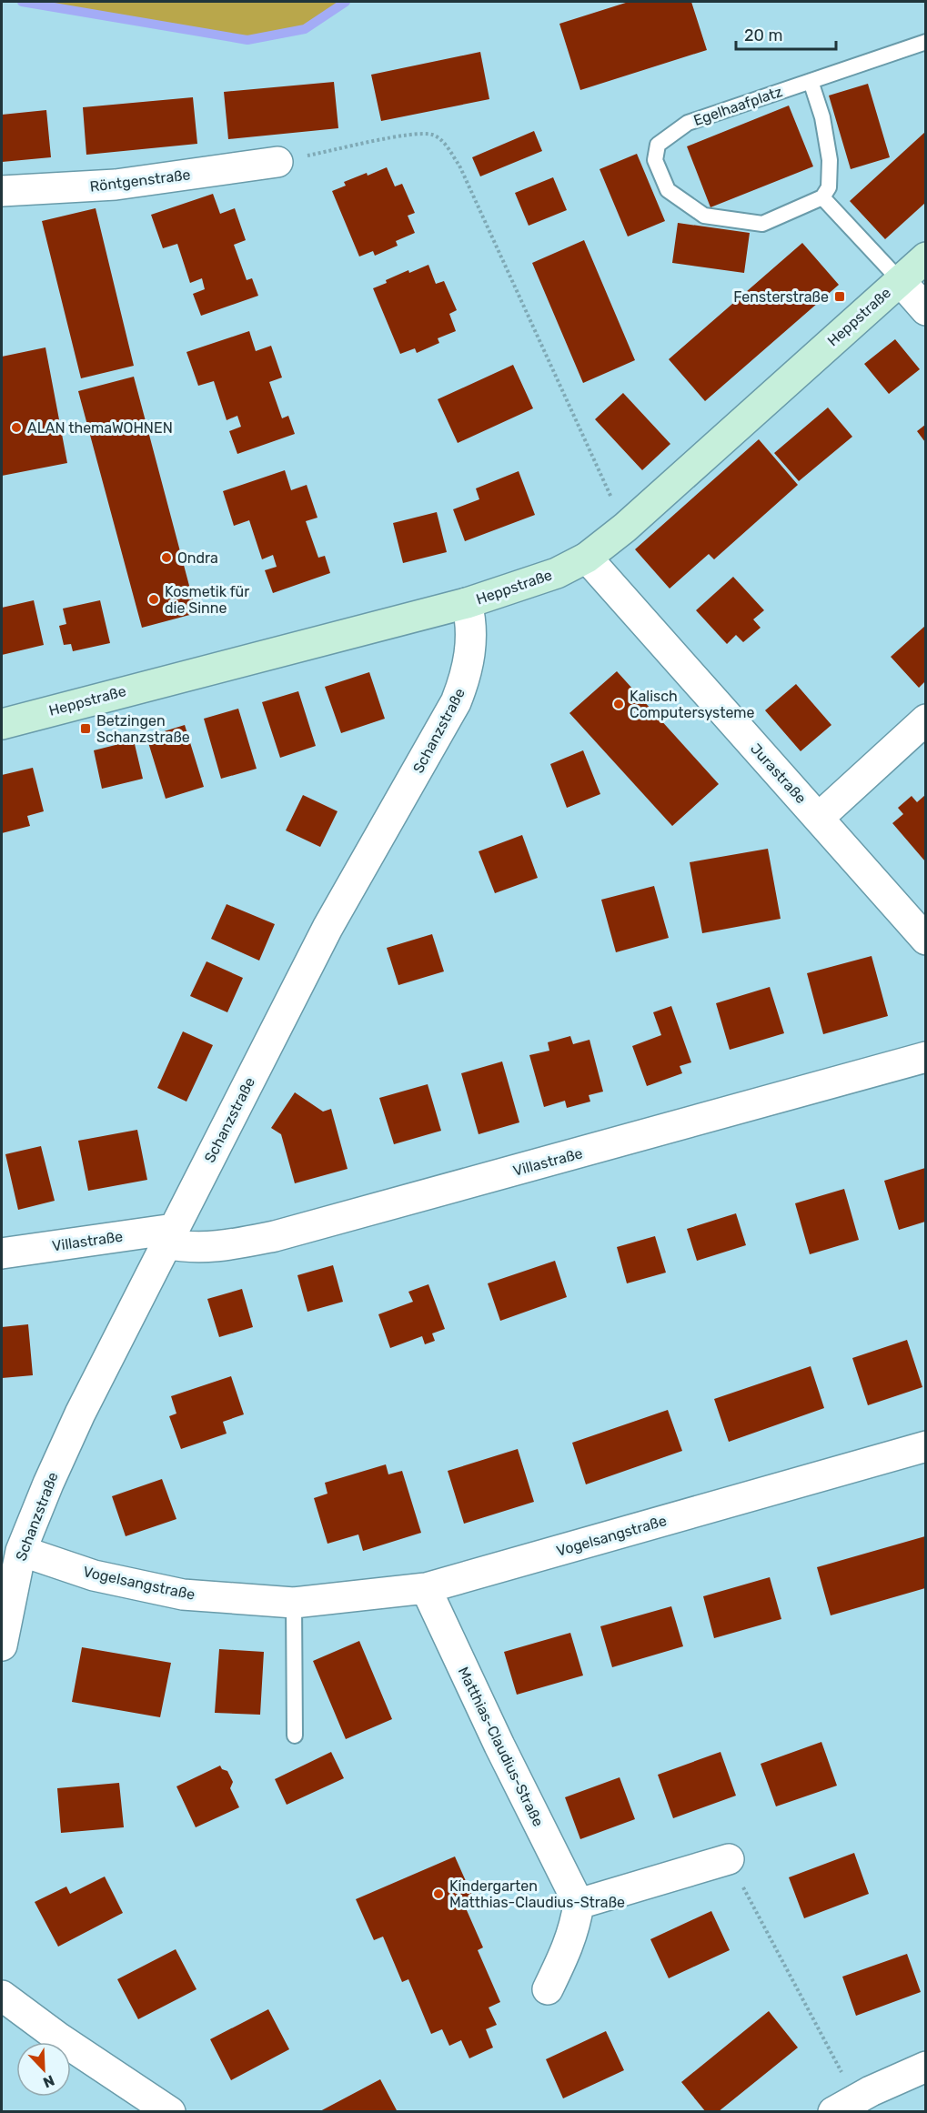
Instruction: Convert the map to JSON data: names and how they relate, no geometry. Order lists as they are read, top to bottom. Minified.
{"streets":{"street":["Röntgenstraße","Heppstraße","Schanzstraße","Jurastraße","Villastraße","Vogelsangstraße","Matthias-Claudius-Straße"],"lane":["Egelhaafplatz"]},"crossings":[["Heppstraße","Schanzstraße"],["Heppstraße","Jurastraße"],["Schanzstraße","Villastraße"],["Schanzstraße","Vogelsangstraße"],["Vogelsangstraße","Matthias-Claudius-Straße"]],"places":{"transit":["Fensterstraße","Betzingen Schanzstraße"],"other":["ALAN themaWOHNEN","Ondra","Kosmetik für die Sinne","Kalisch Computersysteme","Kindergarten Matthias-Claudius-Straße"]},"scale_bar":"20 m","north":"bottom right"}
